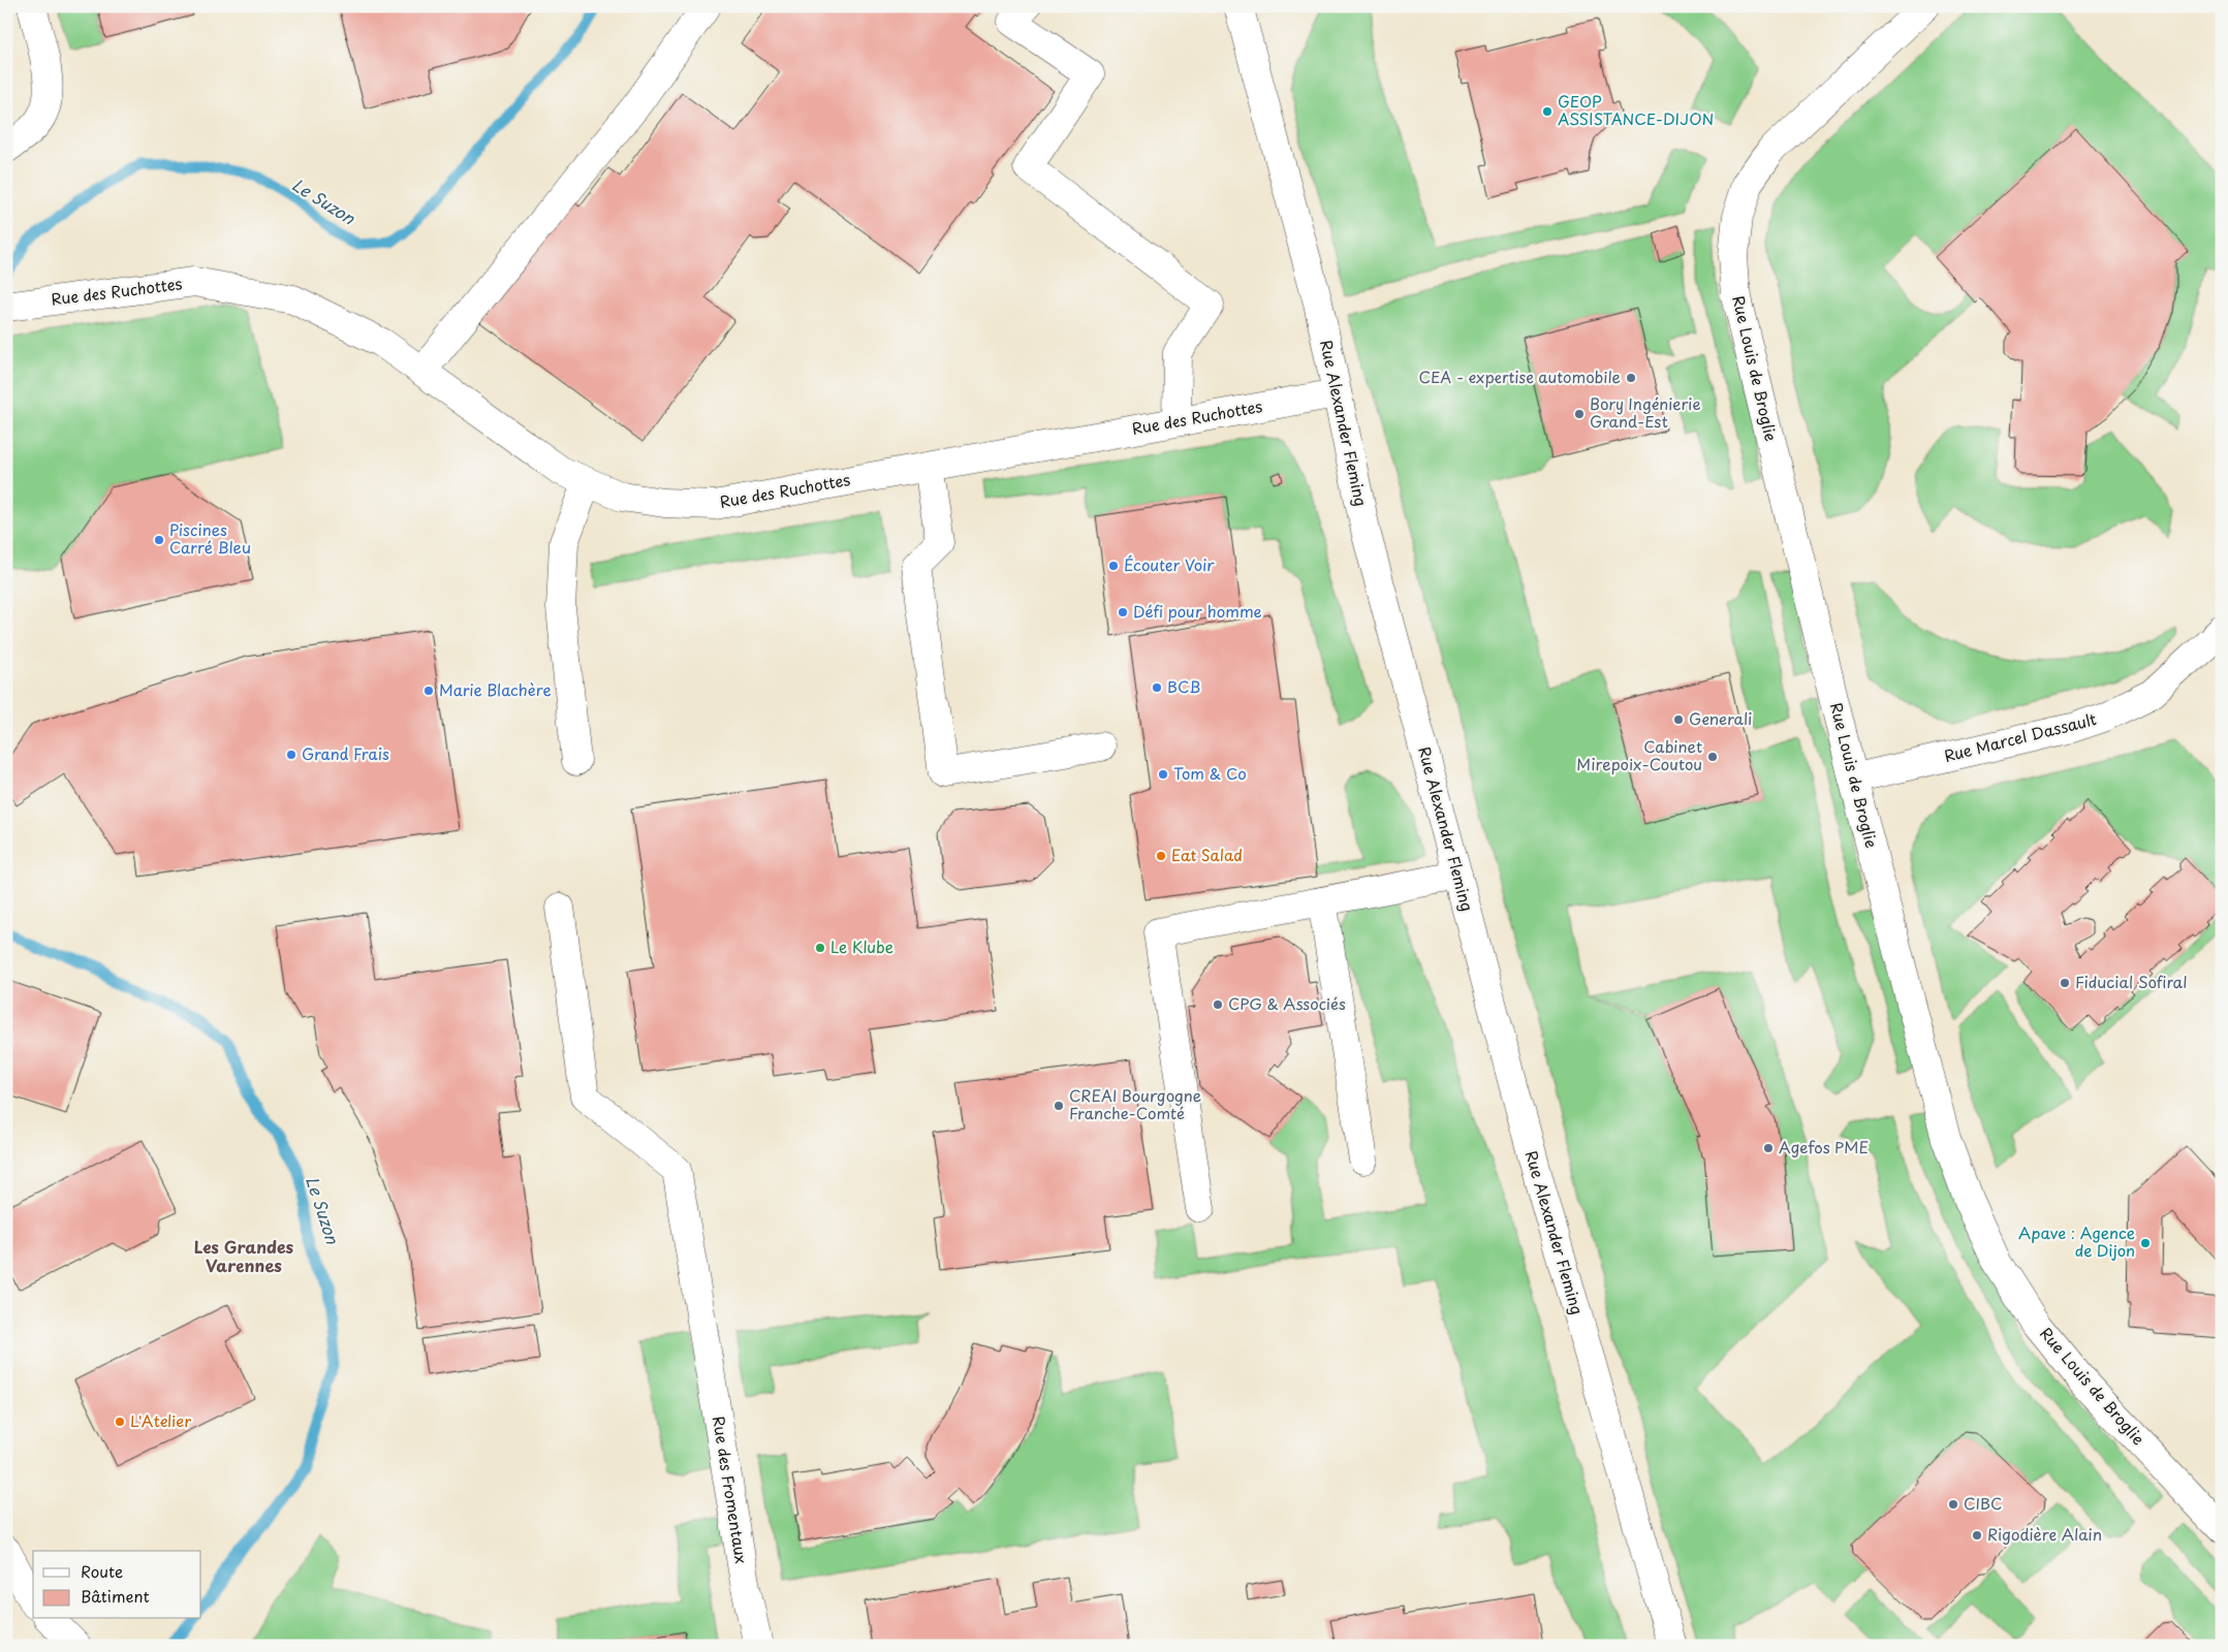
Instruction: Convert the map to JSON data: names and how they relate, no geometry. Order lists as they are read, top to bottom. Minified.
{"streets":{"street":["Rue des Ruchottes","Rue Louis de Broglie","Rue Alexander Fleming","Rue Marcel Dassault","Rue des Fromentaux"]},"crossings":[["Rue des Ruchottes","Rue Alexander Fleming"],["Rue Louis de Broglie","Rue Marcel Dassault"]],"districts":["Les Grandes Varennes"],"water":["Le Suzon"],"places":["GEOP ASSISTANCE-DIJON","CEA - expertise automobile","Bory Ingénierie Grand-Est","Piscines Carré Bleu","Écouter Voir","Défi pour homme","BCB","Marie Blachère","Generali","Grand Frais","Cabinet Mirepoix-Coutou","Tom & Co","Eat Salad","Le Klube","Fiducial Sofiral","CPG & Associés","CREAI Bourgogne Franche-Comté","Agefos PME","Apave : Agence de Dijon","L'Atelier","CIBC","Rigodière Alain"],"legend":["Route","Bâtiment"]}
